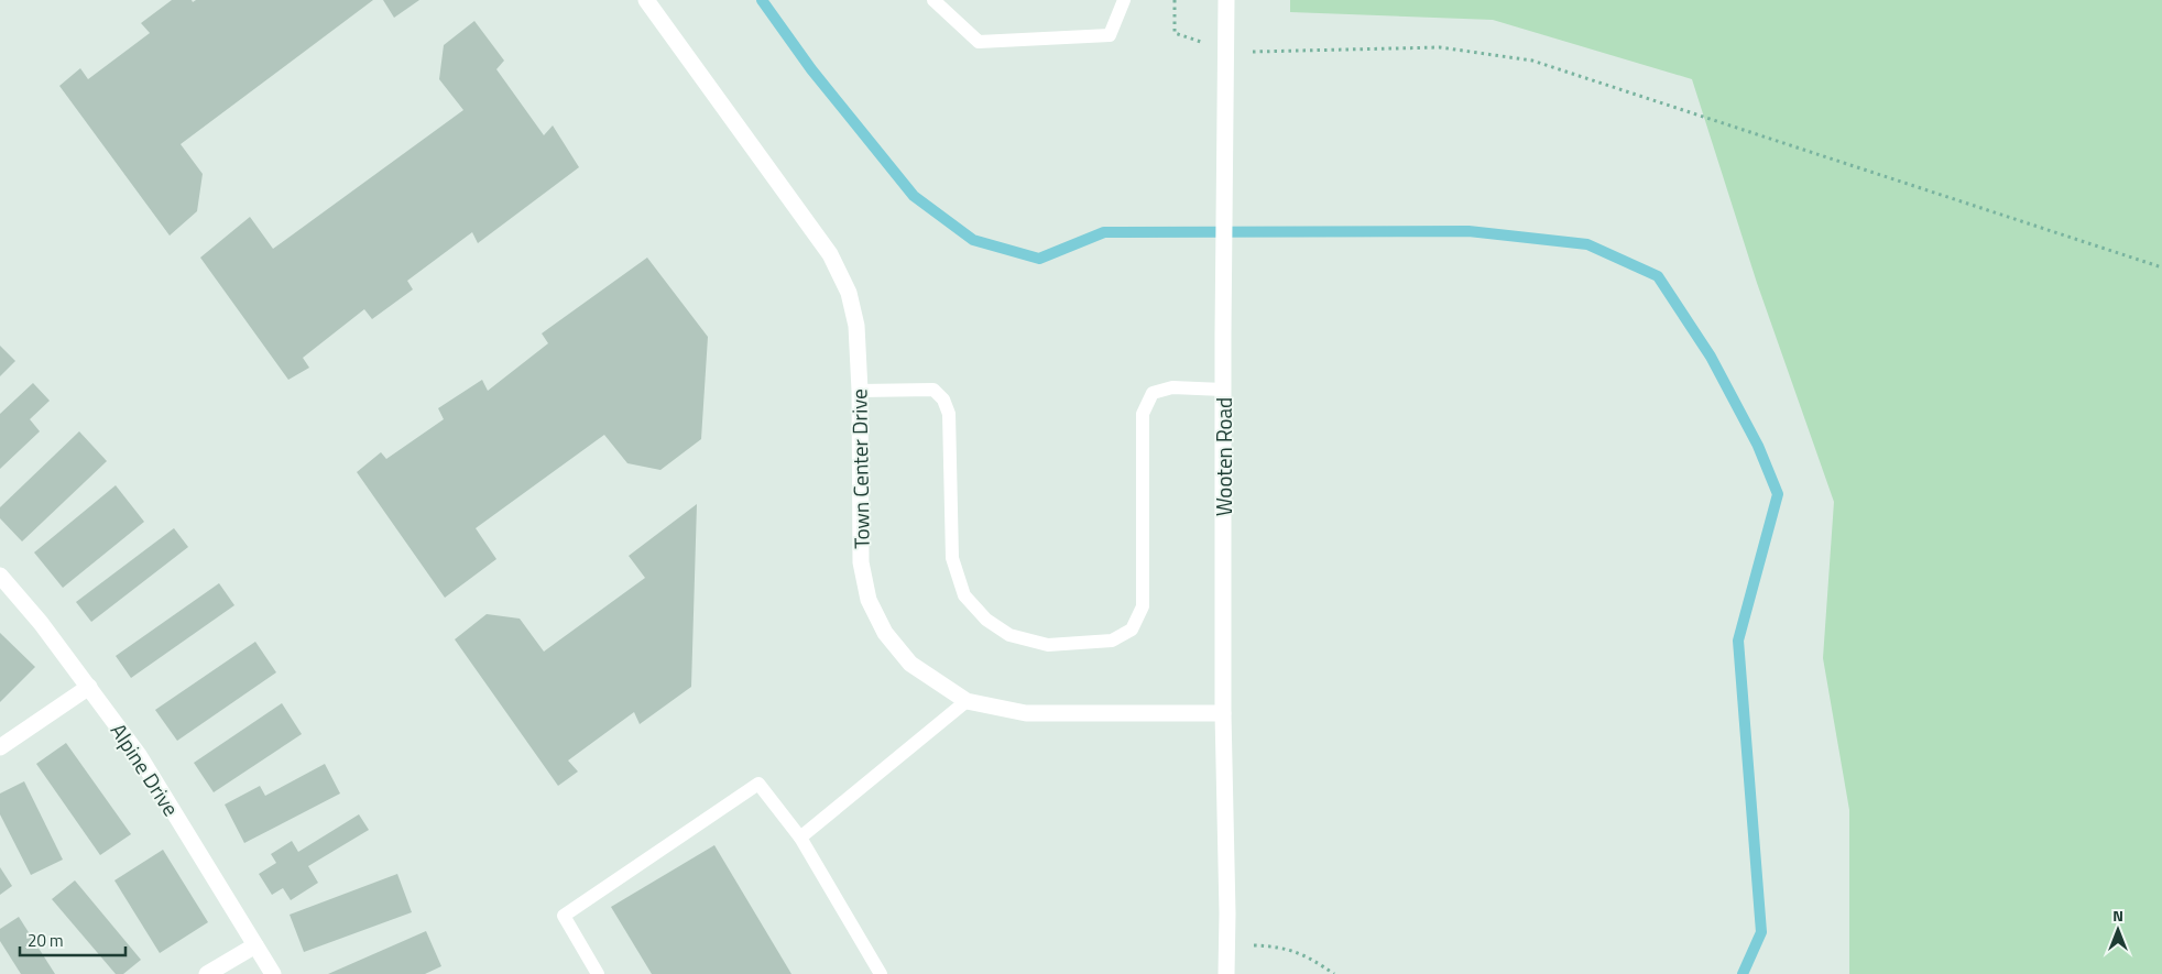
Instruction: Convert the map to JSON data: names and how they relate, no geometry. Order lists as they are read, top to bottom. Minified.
{"streets":{"street":["Wooten Road","Town Center Drive","Alpine Drive"]},"crossings":[["Wooten Road","Town Center Drive"]],"scale_bar":"20 m","north":"top"}
